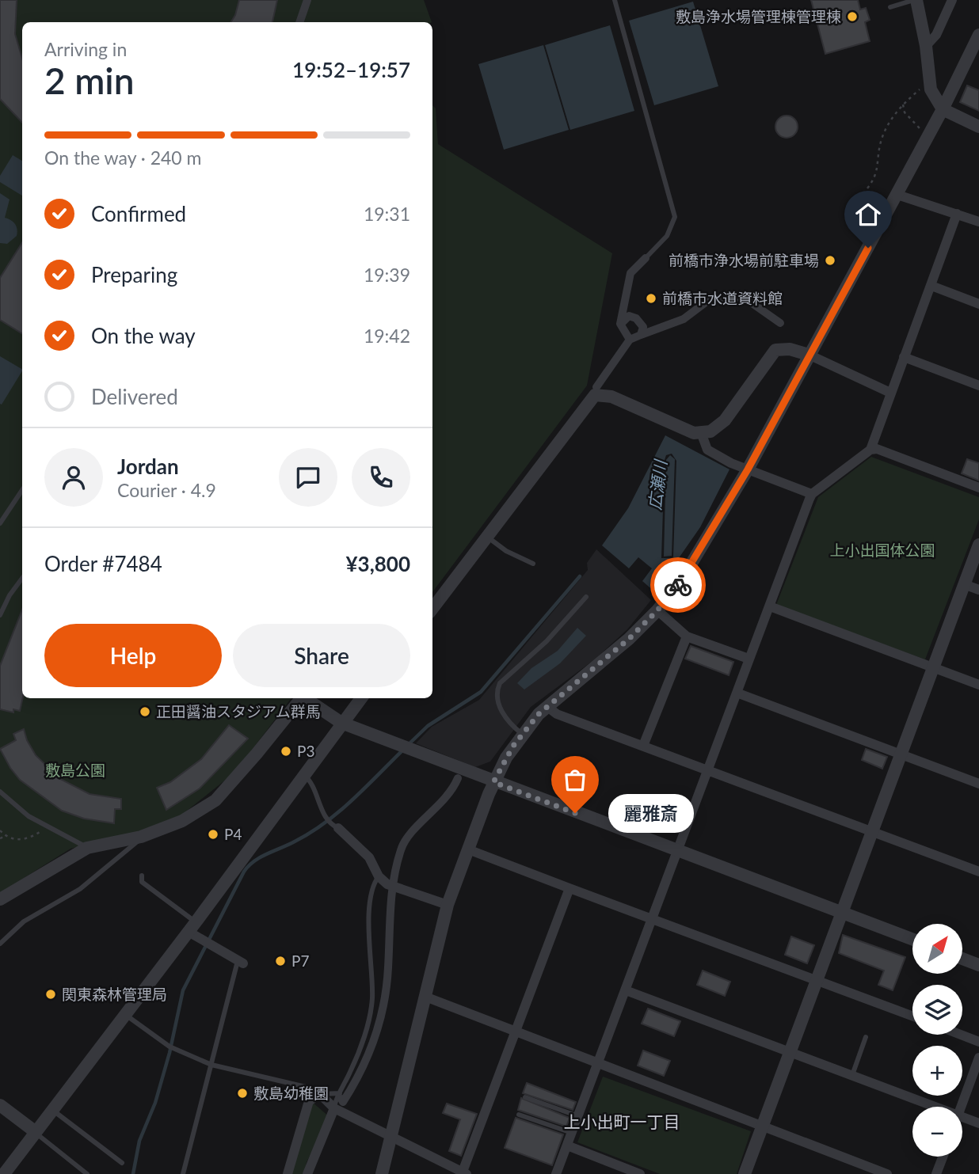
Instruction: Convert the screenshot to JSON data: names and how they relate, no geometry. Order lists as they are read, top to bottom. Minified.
{"districts":["上小出町一丁目"],"water":["広瀬川"],"parks":["上小出国体公園","敷島公園"],"places":["敷島浄水場管理棟管理棟","前橋市浄水場前駐車場","前橋市水道資料館","正田醤油スタジアム群馬","P3","麗雅斎","P4","P7","関東森林管理局","敷島幼稚園"],"north":"top right","page":{"heading":["2 min","Arriving in","19:52–19:57"],"panel":["Jordan","Courier · 4.9","Order #7484","¥3,800"],"bar":"On the way · 240 m","list":[["Confirmed","19:31"],["Preparing","19:39"],["On the way","19:42"],"Delivered"],"buttons":["Help","Share"],"bubble":"麗雅斎","map_buttons":["+","−"]}}
